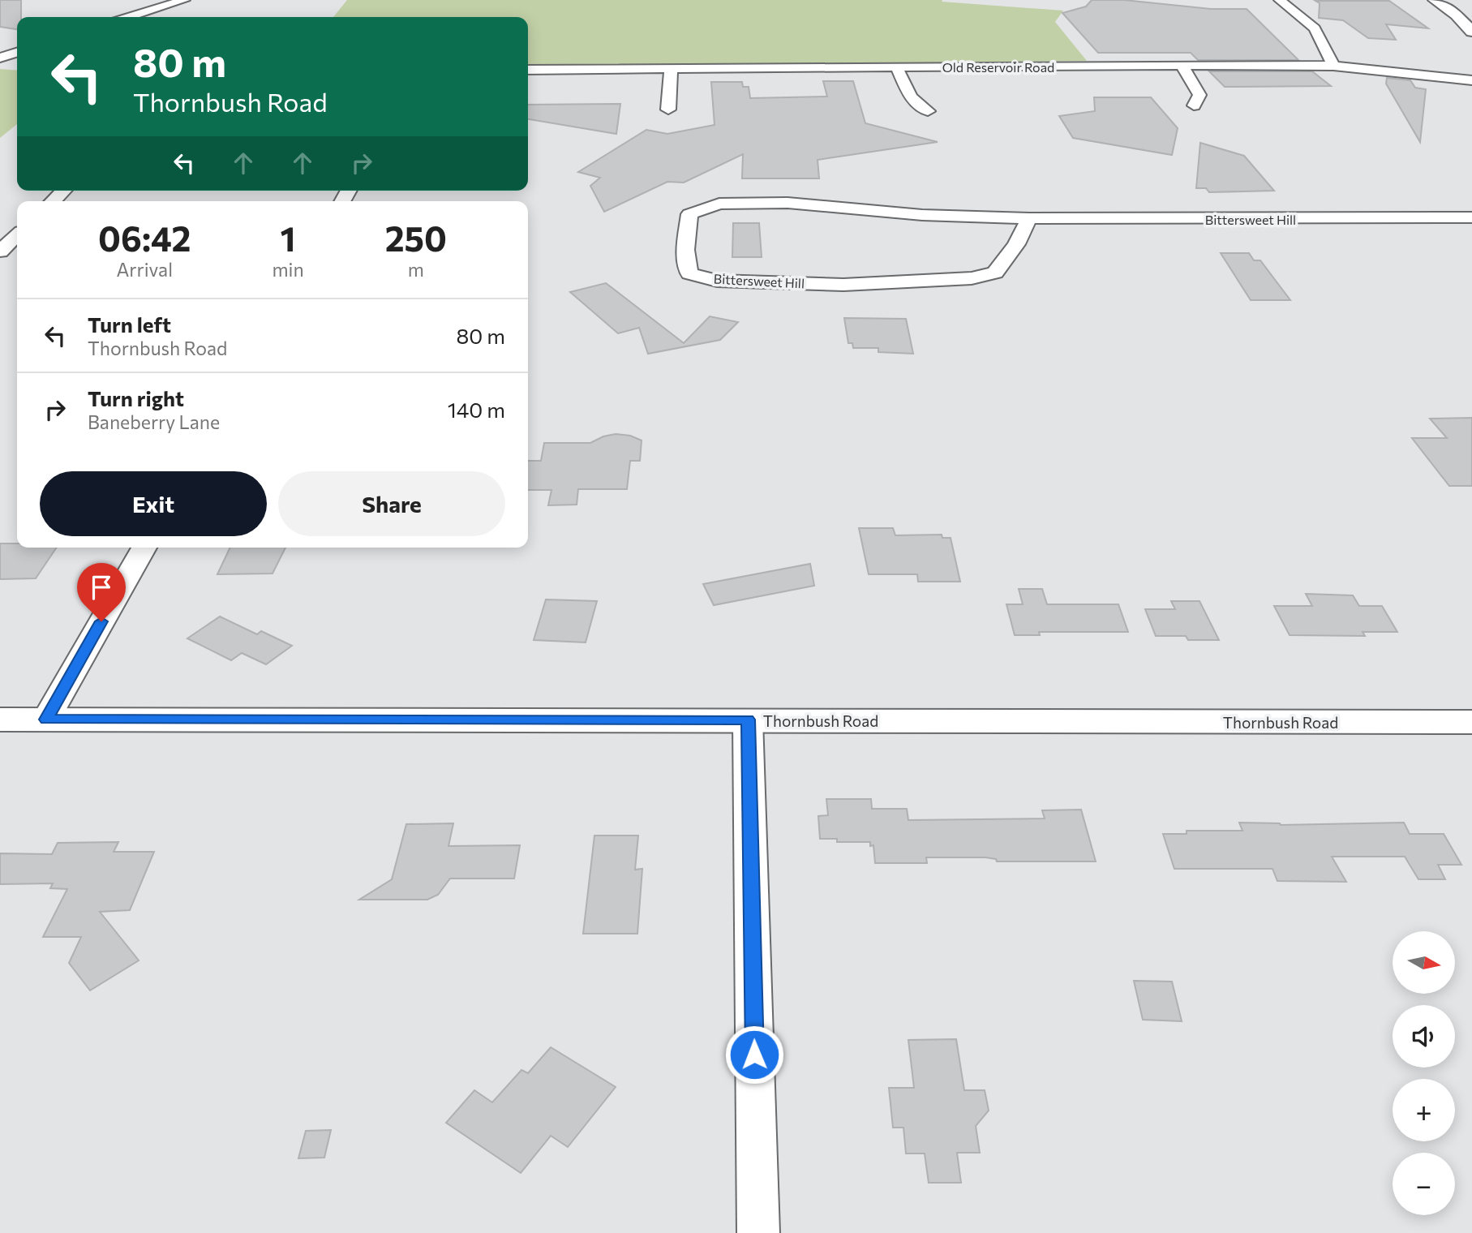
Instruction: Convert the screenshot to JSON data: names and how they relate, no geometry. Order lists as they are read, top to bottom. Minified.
{"streets":{"main road":["Thornbush Road"],"street":["Old Reservoir Road","Bittersweet Hill"]},"north":"right","page":{"turn":["80 m","Thornbush Road"],"eta":["06:42","Arrival","1","min","250","m"],"list":[{"name":"Turn left","note":"Thornbush Road","value":"80 m"},{"name":"Turn right","note":"Baneberry Lane","value":"140 m"}],"buttons":["Exit","Share"],"map_buttons":["+","−"]}}
